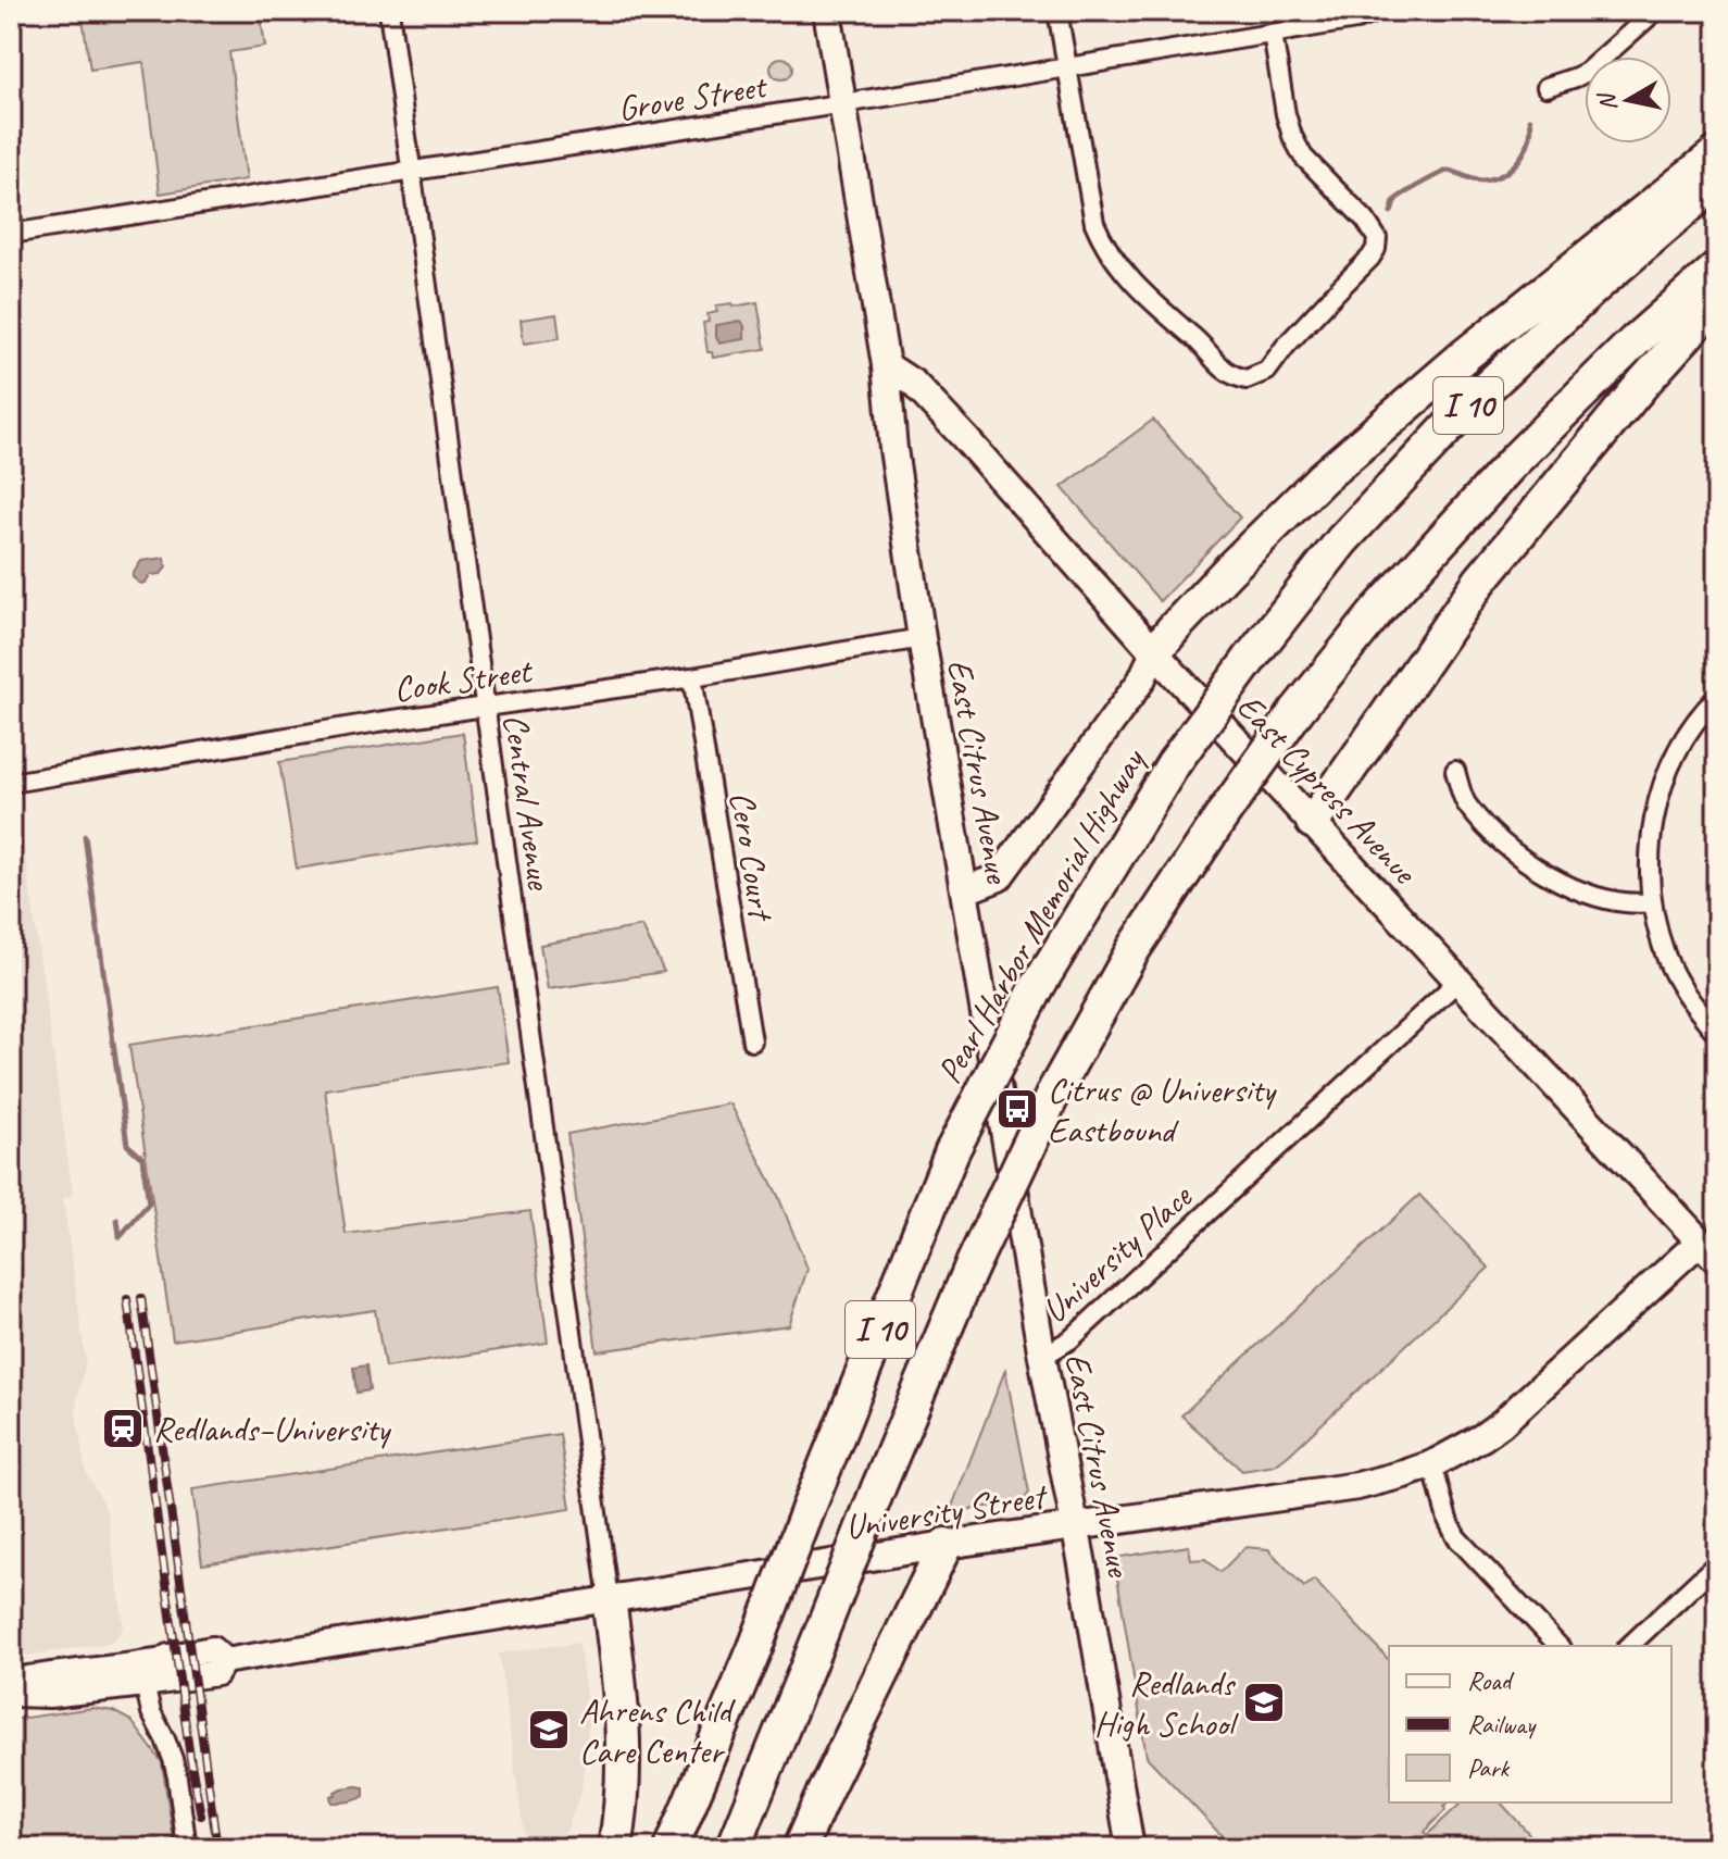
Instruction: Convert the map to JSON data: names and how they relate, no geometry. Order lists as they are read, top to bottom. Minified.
{"streets":{"highway":["I 10","Pearl Harbor Memorial Highway"],"main road":["East Citrus Avenue","East Cypress Avenue","University Street"],"street":["Grove Street","Cook Street","Central Avenue","Cero Court","University Place"]},"crossings":[["Grove Street","East Citrus Avenue"],["Grove Street","Central Avenue"],["Cook Street","East Citrus Avenue"],["Cook Street","Central Avenue"],["Cook Street","Cero Court"],["East Citrus Avenue","East Cypress Avenue"],["East Citrus Avenue","University Place"],["East Citrus Avenue","University Street"],["East Cypress Avenue","University Place"],["East Cypress Avenue","University Street"],["Central Avenue","University Street"]],"places":{"bus stop":["Citrus @ University Eastbound"],"station":["Redlands–University"],"school or university":["Redlands High School","Ahrens Child Care Center"]},"legend":["Road","Railway","Park"],"north":"left"}
